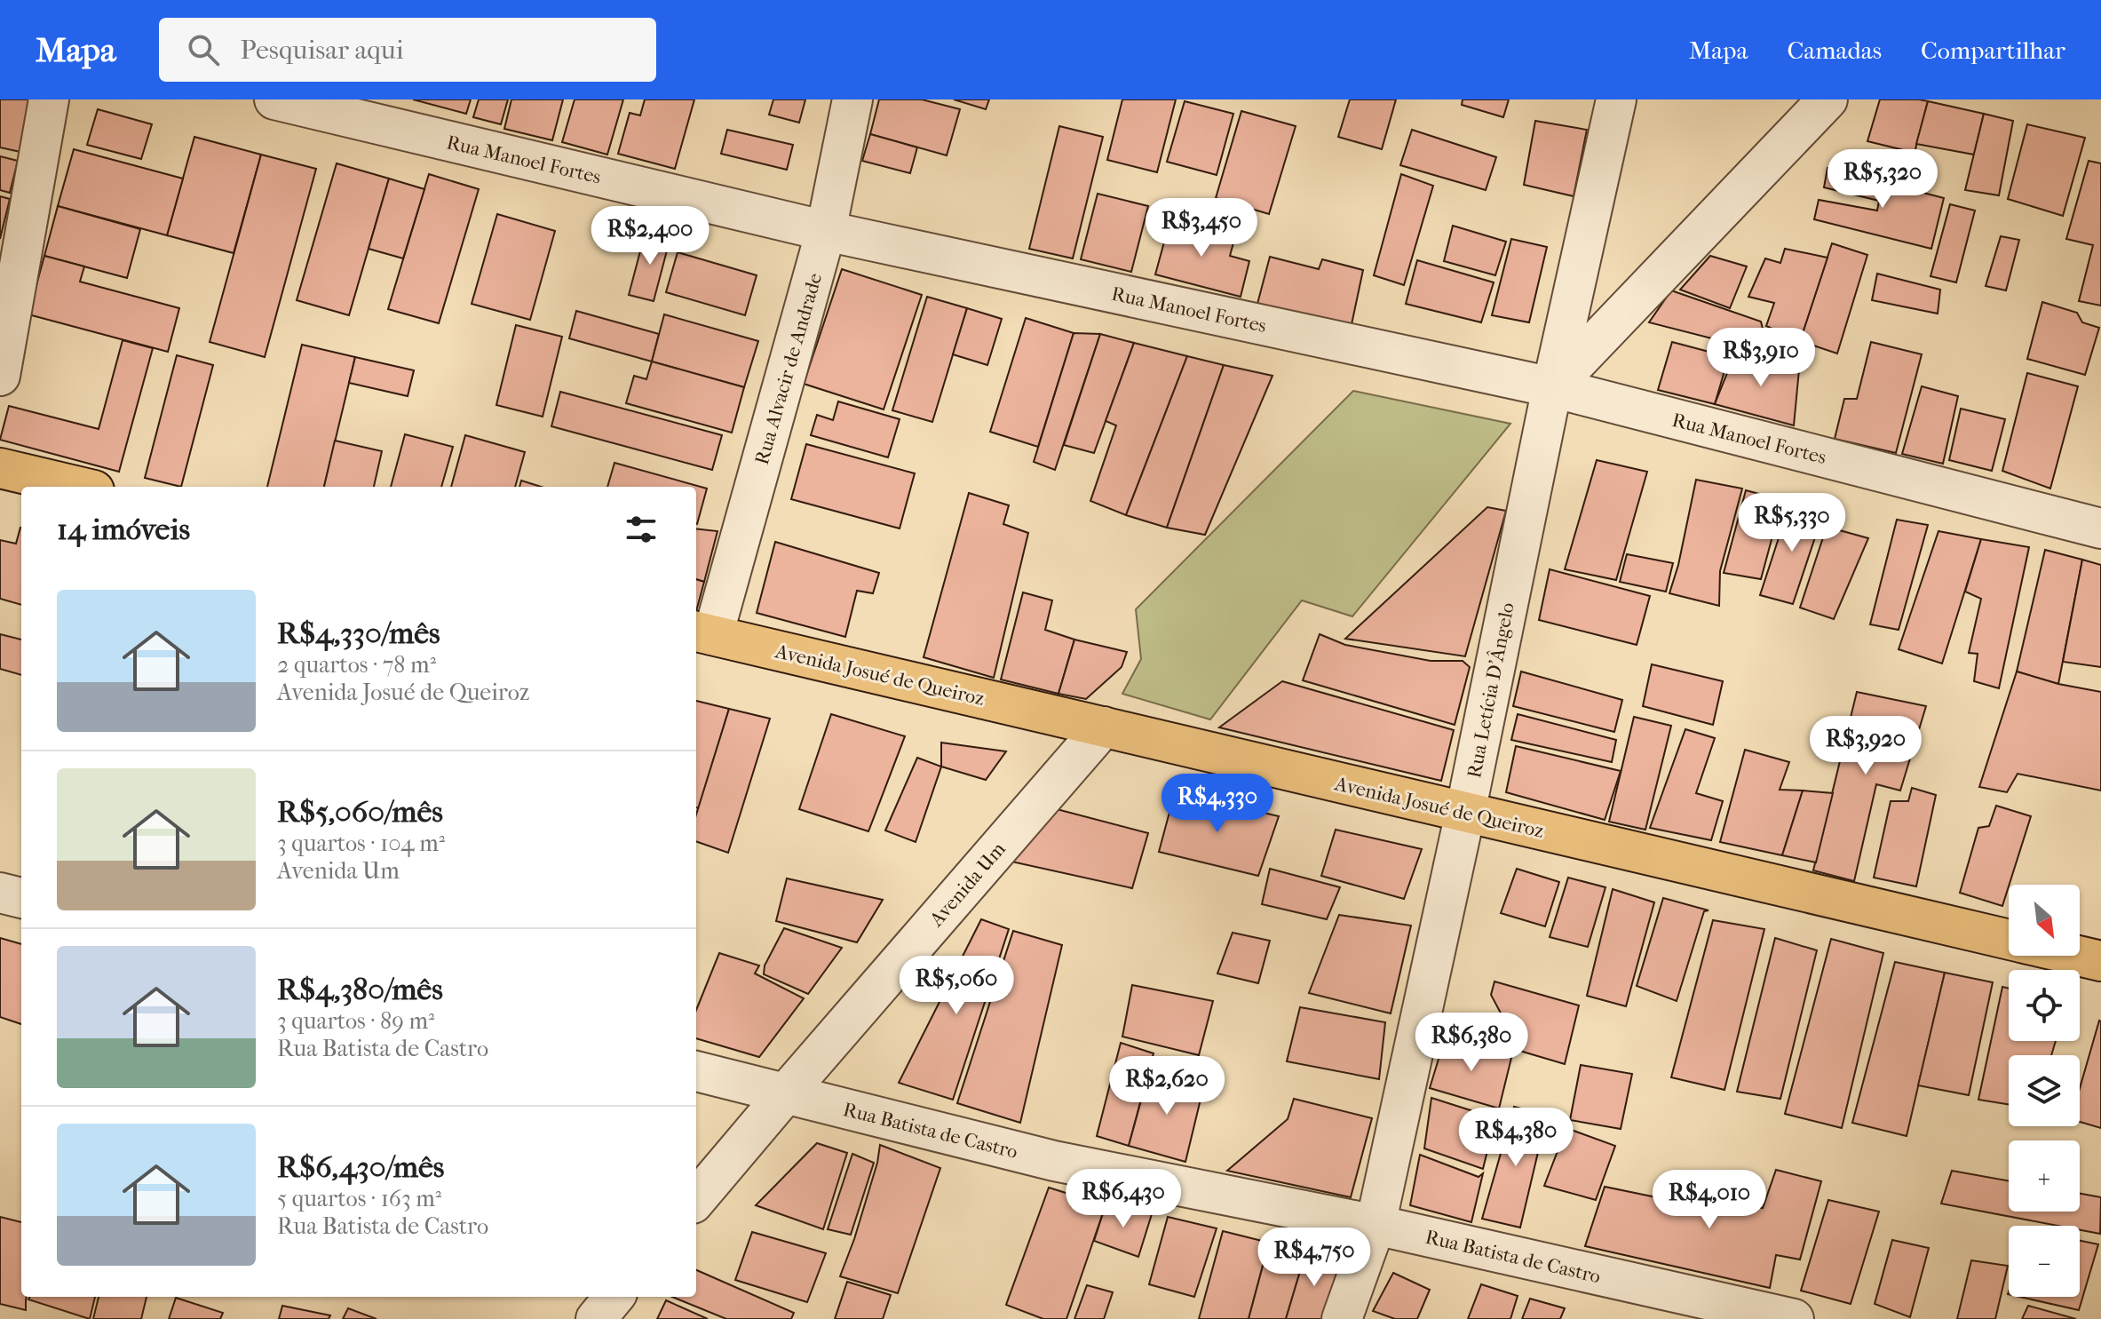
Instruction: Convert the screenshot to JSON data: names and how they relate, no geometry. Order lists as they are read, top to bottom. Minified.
{"streets":{"main road":["Avenida Josué de Queiroz"],"street":["Rua Manoel Fortes","Rua Alvacir de Andrade","Rua Letícia D'Ângelo","Avenida Um","Rua Batista de Castro"]},"crossings":[["Rua Manoel Fortes","Rua Alvacir de Andrade"],["Rua Manoel Fortes","Rua Letícia D'Ângelo"],["Rua Alvacir de Andrade","Avenida Josué de Queiroz"],["Avenida Josué de Queiroz","Rua Letícia D'Ângelo"],["Avenida Josué de Queiroz","Avenida Um"],["Rua Letícia D'Ângelo","Rua Batista de Castro"],["Avenida Um","Rua Batista de Castro"]],"north":"bottom right","page":{"header":"Mapa","search":"Pesquisar aqui","nav":["Mapa","Camadas","Compartilhar"],"price":["R$5,320","R$3,450","R$2,400","R$3,910","R$5,330","R$3,920","R$4,330","R$5,060","R$6,380","R$2,620","R$4,380","R$6,430","R$4,010","R$4,750"],"heading":"14 imóveis","list":[{"name":"R$4,330/mês","note":"2 quartos · 78 m² · Avenida Josué de Queiroz"},{"name":"R$5,060/mês","note":"3 quartos · 104 m² · Avenida Um"},{"name":"R$4,380/mês","note":"3 quartos · 89 m² · Rua Batista de Castro"},{"name":"R$6,430/mês","note":"5 quartos · 163 m² · Rua Batista de Castro"}],"map_buttons":["+","−"]}}
